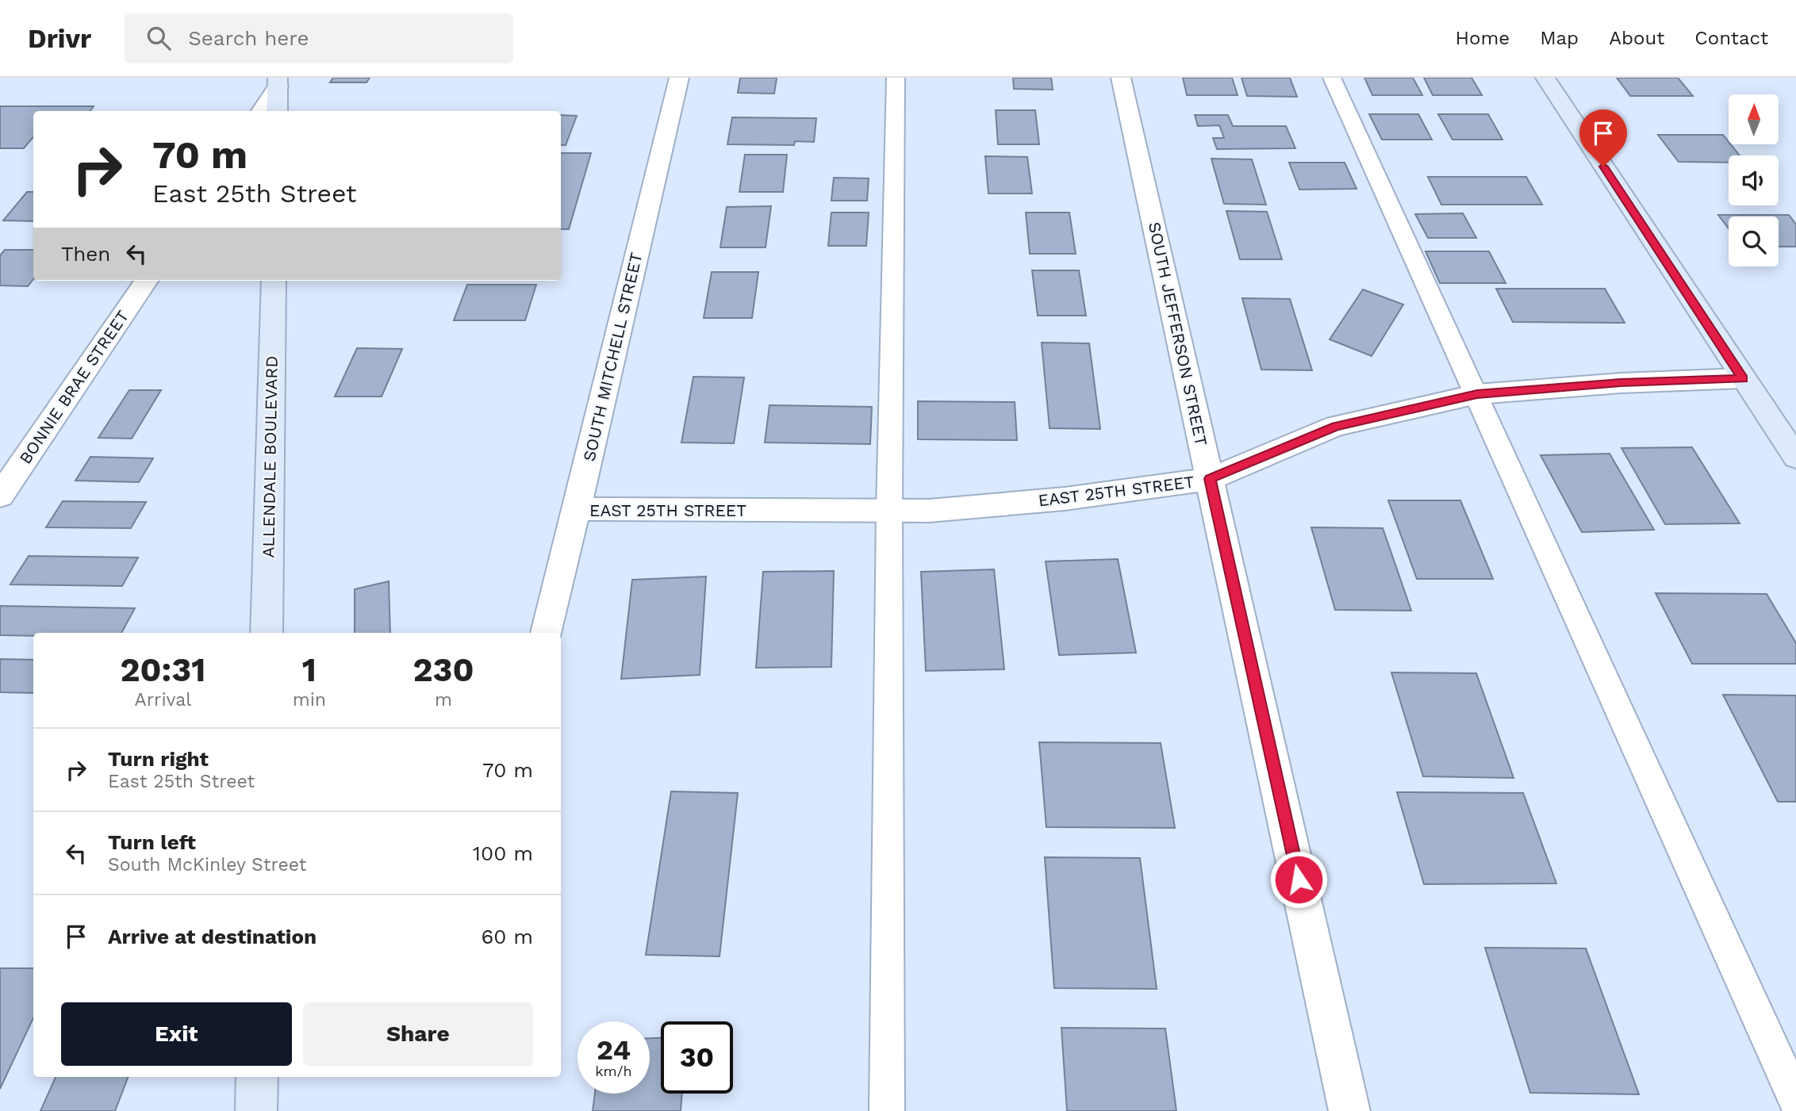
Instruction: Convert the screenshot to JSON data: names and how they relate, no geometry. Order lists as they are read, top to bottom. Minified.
{"streets":{"street":["SOUTH JEFFERSON STREET","SOUTH MITCHELL STREET","BONNIE BRAE STREET","ALLENDALE BOULEVARD","EAST 25TH STREET"]},"crossings":[["SOUTH JEFFERSON STREET","EAST 25TH STREET"],["SOUTH MITCHELL STREET","EAST 25TH STREET"]],"north":"top","page":{"header":"Drivr","search":"Search here","nav":["Home","Map","About","Contact"],"turn":["70 m","East 25th Street"],"then":"Then","eta":["20:31","Arrival","1","min","230","m"],"list":[{"name":"Turn right","note":"East 25th Street","value":"70 m"},{"name":"Turn left","note":"South McKinley Street","value":"100 m"},{"name":"Arrive at destination","value":"60 m"}],"buttons":["Exit","Share"],"speed":"24 km/h","limit":"30"}}
